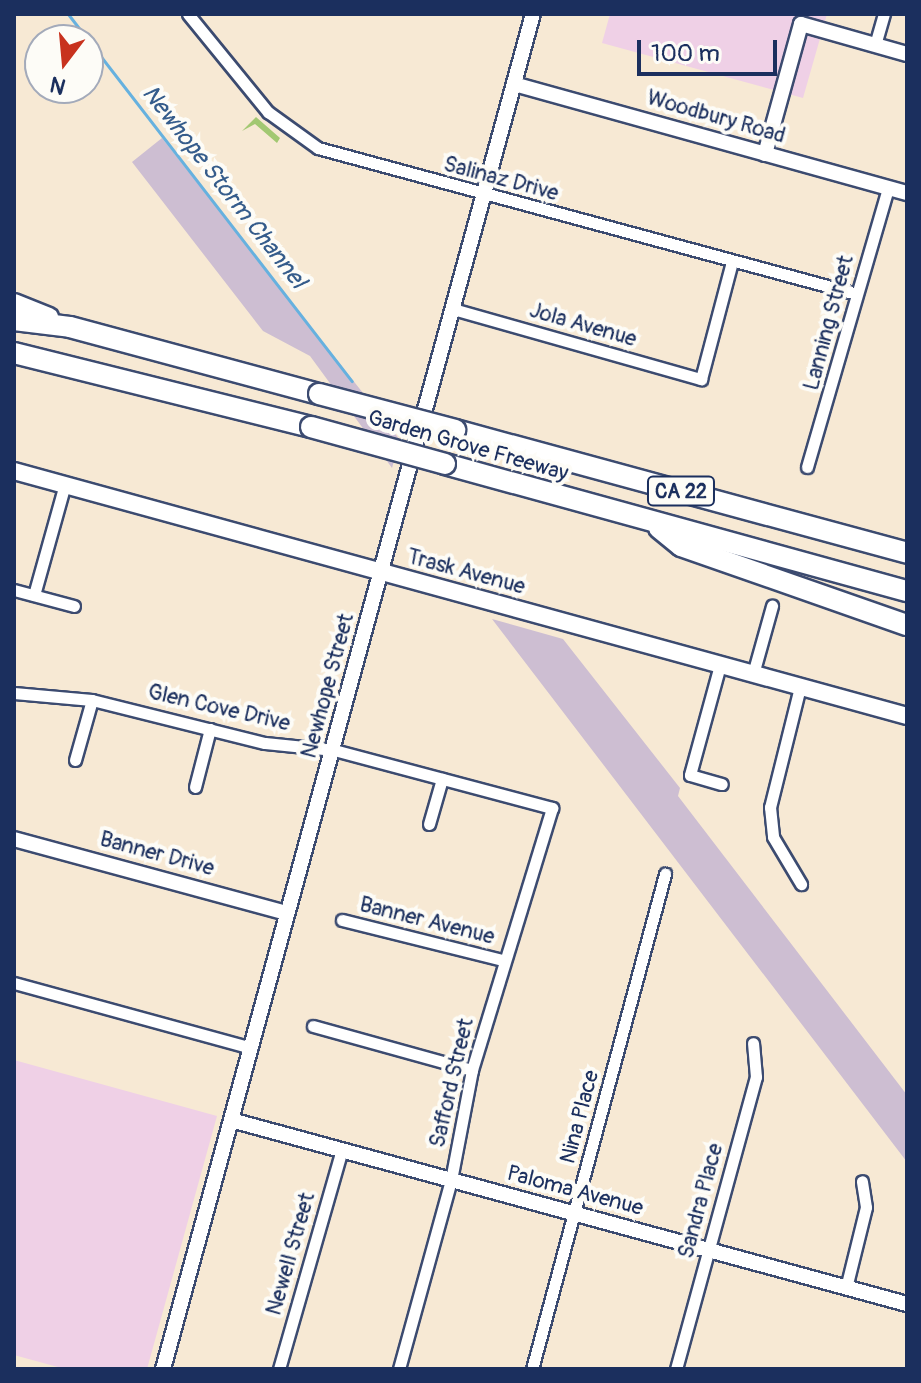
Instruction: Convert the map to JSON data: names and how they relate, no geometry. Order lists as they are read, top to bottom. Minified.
{"streets":{"highway":["Garden Grove Freeway","CA 22"],"main road":["Trask Avenue"],"street":["Woodbury Road","Salinaz Drive","Lanning Street","Jola Avenue","Newhope Street","Glen Cove Drive","Banner Drive","Banner Avenue","Safford Street","Nina Place","Paloma Avenue","Sandra Place","Newell Street"]},"crossings":[["Woodbury Road","Lanning Street"],["Woodbury Road","Newhope Street"],["Salinaz Drive","Lanning Street"],["Salinaz Drive","Jola Avenue"],["Salinaz Drive","Newhope Street"],["Jola Avenue","Newhope Street"],["Trask Avenue","Newhope Street"],["Newhope Street","Glen Cove Drive"],["Newhope Street","Banner Drive"],["Newhope Street","Paloma Avenue"],["Glen Cove Drive","Safford Street"],["Banner Avenue","Safford Street"],["Safford Street","Paloma Avenue"],["Nina Place","Paloma Avenue"],["Paloma Avenue","Sandra Place"],["Paloma Avenue","Newell Street"]],"water":["Newhope Storm Channel"],"scale_bar":"100 m","north":"bottom"}
